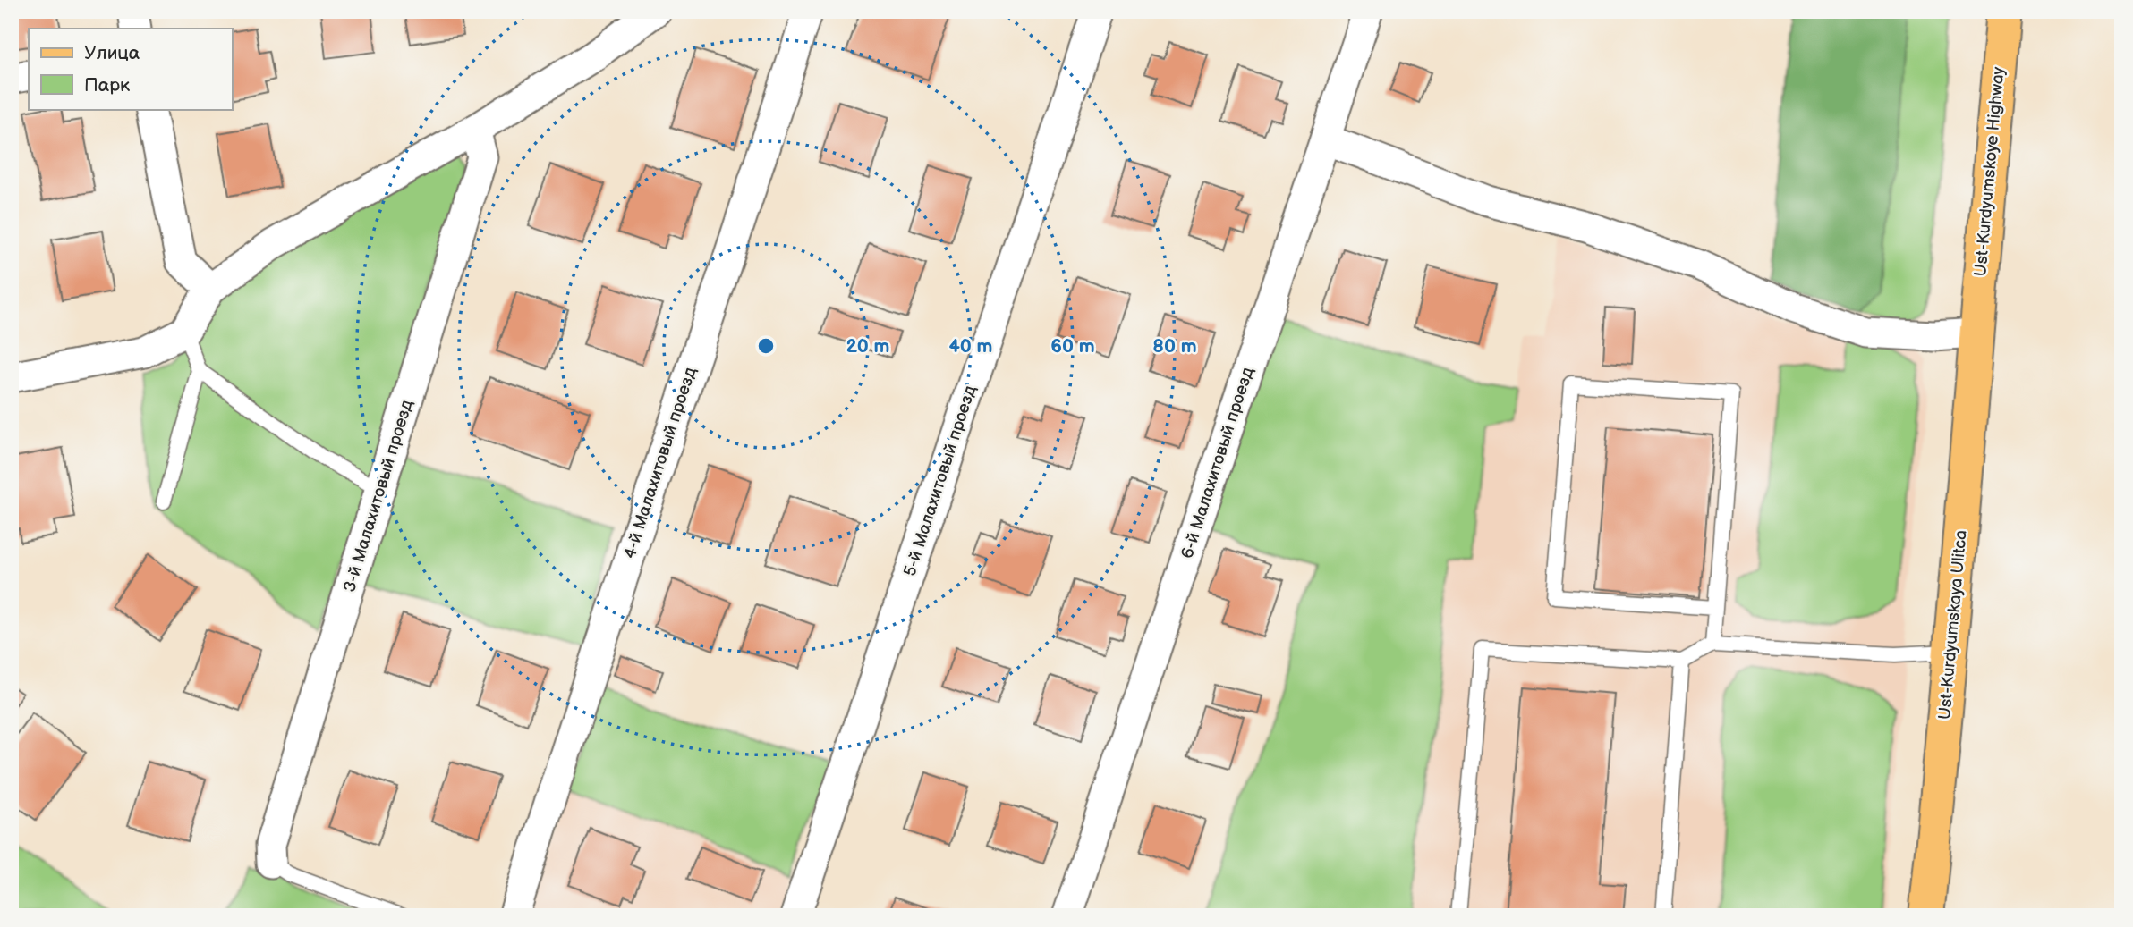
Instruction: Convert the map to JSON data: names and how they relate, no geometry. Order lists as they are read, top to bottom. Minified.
{"streets":{"main road":["Ust-Kurdyumskoye Highway","Ust-Kurdyumskaya Ulitca"],"street":["4-й Малахитовый проезд","6-й Малахитовый проезд","5-й Малахитовый проезд","3-й Малахитовый проезд"]},"crossings":[["Ust-Kurdyumskoye Highway","Ust-Kurdyumskaya Ulitca"]],"legend":["Улица","Парк"],"rings":["20 m","40 m","60 m","80 m"]}
